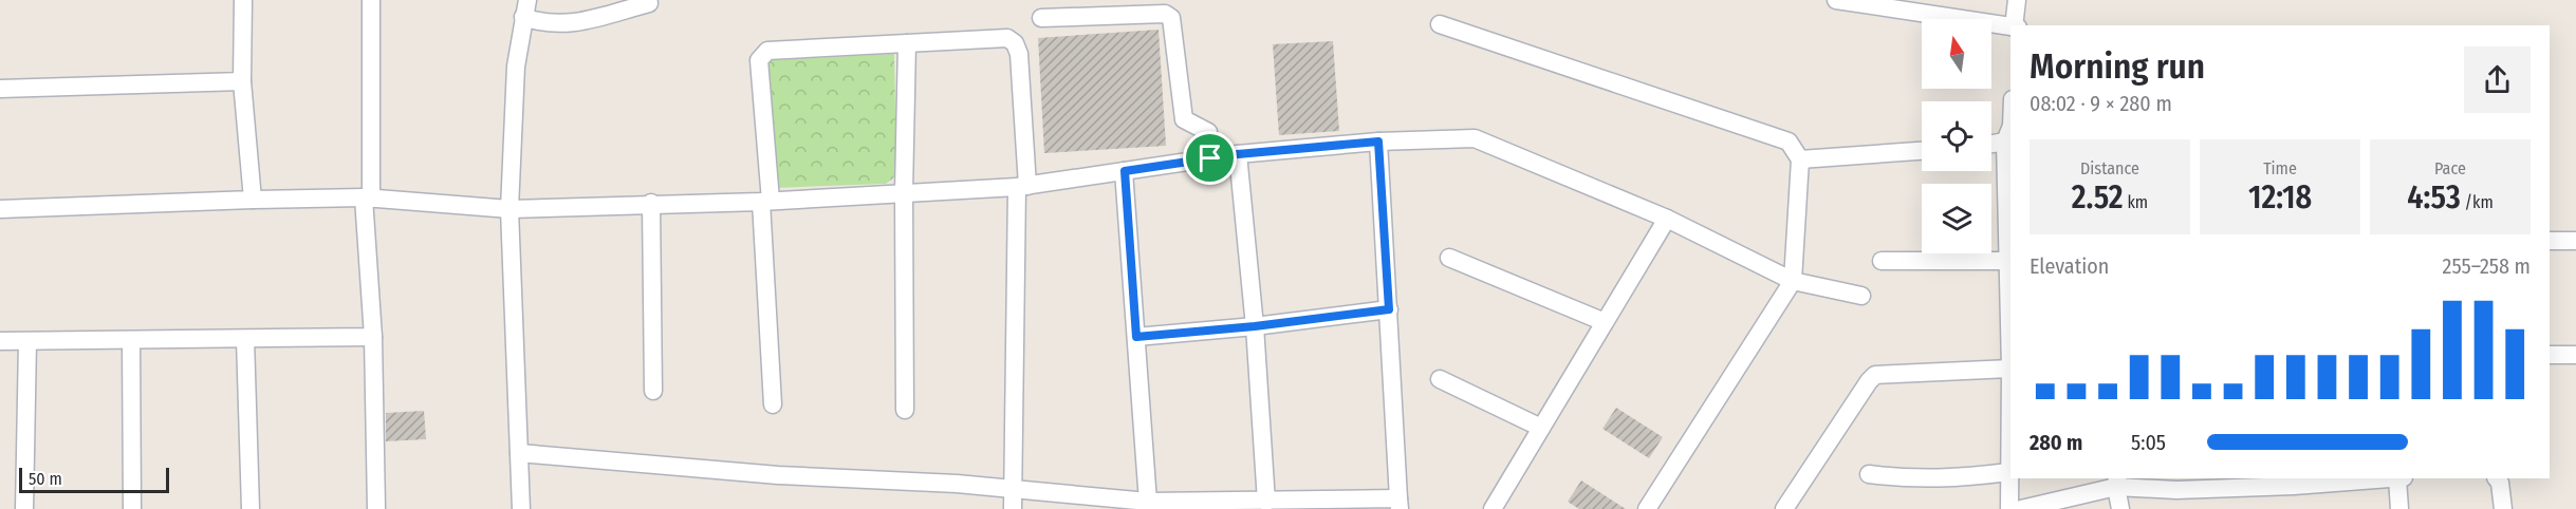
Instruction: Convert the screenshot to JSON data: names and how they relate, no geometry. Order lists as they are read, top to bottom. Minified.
{"scale_bar":"50 m","north":"top","page":{"heading":["Morning run","08:02 · 9 × 280 m"],"stats":[["Distance","2.52 km"],["Time","12:18"],["Pace","4:53 /km"]],"chart":["Elevation","255–258 m"],"list":[{"name":"280 m","note":"5:05"}],"scale":"50 m"}}
